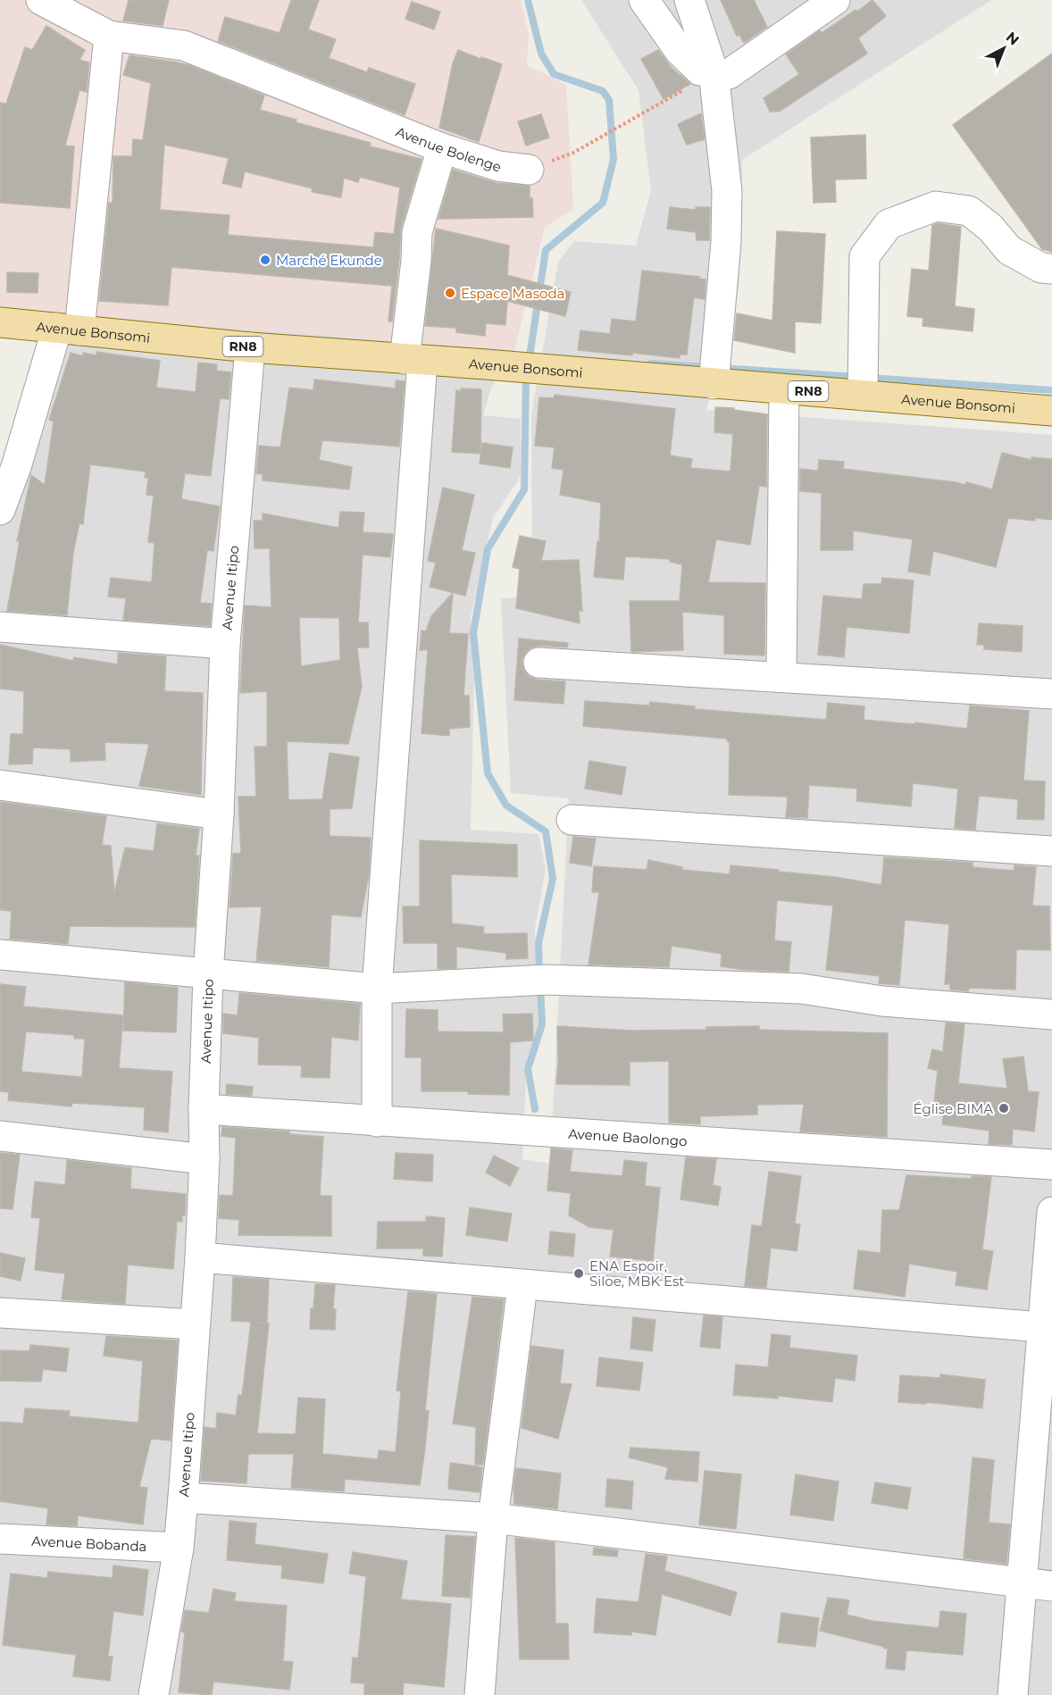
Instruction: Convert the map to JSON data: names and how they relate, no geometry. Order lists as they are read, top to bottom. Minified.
{"streets":{"main road":["Avenue Bonsomi","RN8"],"street":["Avenue Bolenge","Avenue Itipo","Avenue Baolongo","Avenue Bobanda"]},"crossings":[["Avenue Bonsomi","Avenue Itipo"],["Avenue Itipo","Avenue Baolongo"],["Avenue Itipo","Avenue Bobanda"]],"places":["Marché Ekunde","Espace Masoda","Église BIMA","ENA Espoir, Siloe, MBK Est"],"north":"top right"}
